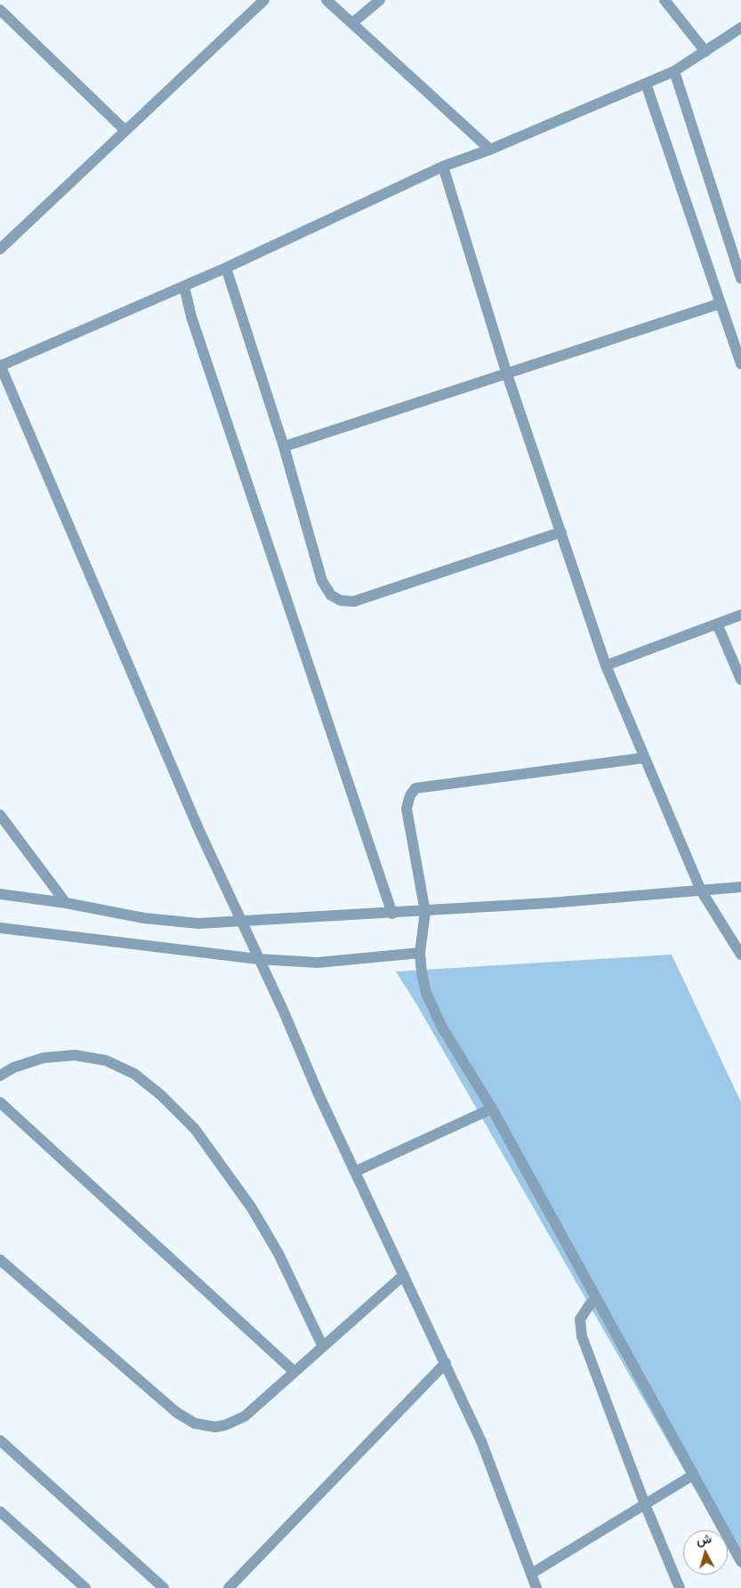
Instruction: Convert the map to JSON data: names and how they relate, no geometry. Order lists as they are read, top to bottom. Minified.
{"north":"top"}
